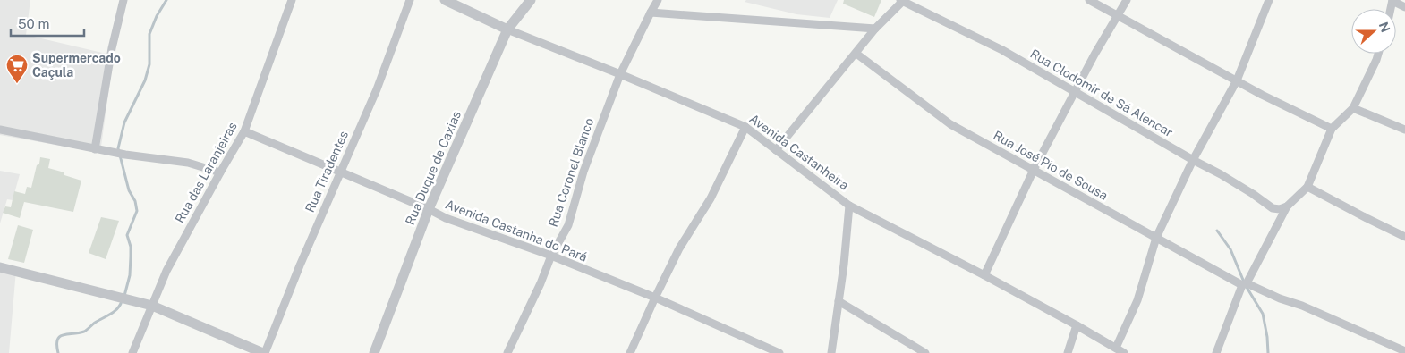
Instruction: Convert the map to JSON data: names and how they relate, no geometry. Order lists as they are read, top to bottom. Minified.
{"streets":{"street":["Rua Clodomir de Sá Alencar","Avenida Castanheira","Rua José Pio de Sousa","Rua Duque de Caxias","Rua Tiradentes","Rua das Laranjeiras","Rua Coronel Blanco","Avenida Castanha do Pará"]},"crossings":[["Avenida Castanheira","Rua Duque de Caxias"],["Avenida Castanheira","Rua Coronel Blanco"],["Rua Duque de Caxias","Avenida Castanha do Pará"],["Rua Tiradentes","Avenida Castanha do Pará"],["Rua das Laranjeiras","Avenida Castanha do Pará"],["Rua Coronel Blanco","Avenida Castanha do Pará"]],"places":{"supermarket":["Supermercado Caçula"]},"scale_bar":"50 m","north":"right"}
